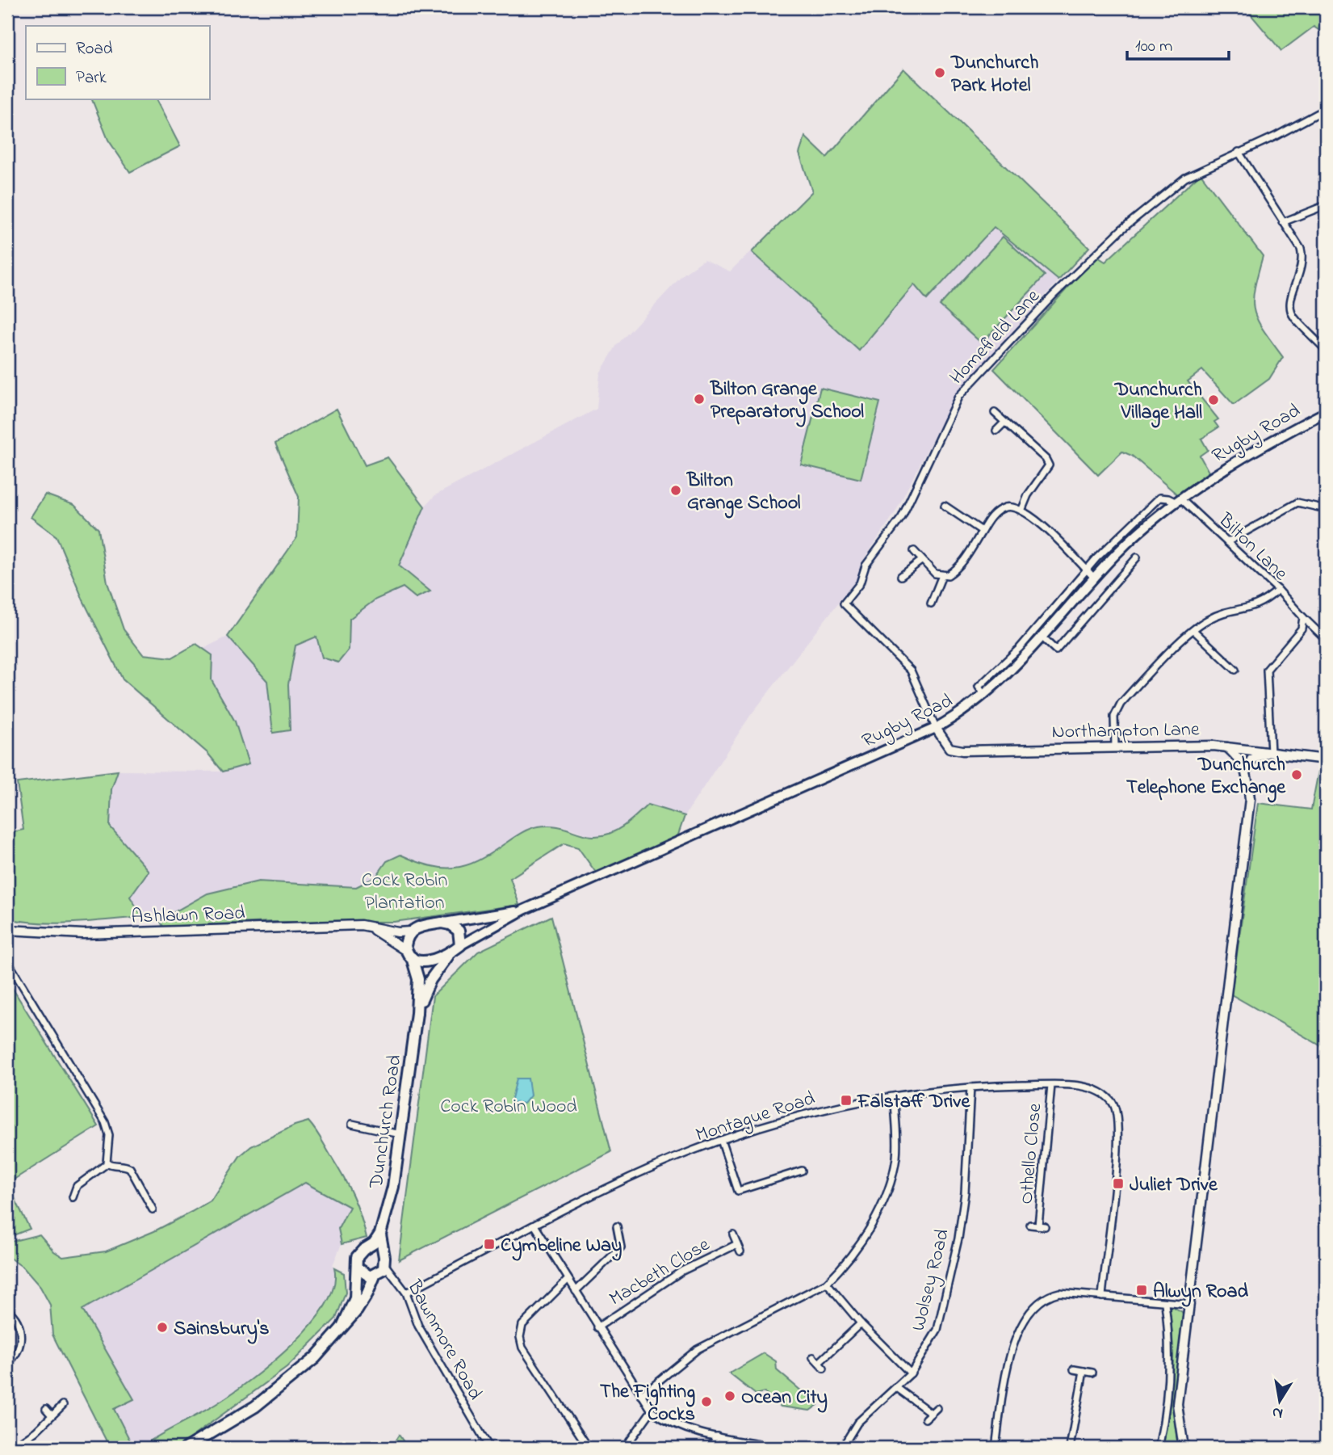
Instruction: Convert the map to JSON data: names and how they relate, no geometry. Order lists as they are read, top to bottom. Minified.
{"streets":{"highway":["Dunchurch Road"],"main road":["Rugby Road"],"street":["Homefield Lane","Bilton Lane","Northampton Lane","Ashlawn Road","Montague Road","Othello Close","Macbeth Close","Wolsey Road","Bawnmore Road"]},"crossings":[["Homefield Lane","Rugby Road"],["Homefield Lane","Northampton Lane"],["Rugby Road","Bilton Lane"],["Rugby Road","Northampton Lane"],["Ashlawn Road","Dunchurch Road"],["Montague Road","Othello Close"],["Montague Road","Wolsey Road"],["Montague Road","Bawnmore Road"],["Dunchurch Road","Bawnmore Road"]],"parks":["Cock Robin Plantation","Cock Robin Wood"],"places":{"other":["Dunchurch Park Hotel","Bilton Grange Preparatory School","Dunchurch Village Hall","Bilton Grange School","Dunchurch Telephone Exchange","Sainsbury's","Ocean City","The Fighting Cocks"],"transit":["Falstaff Drive","Juliet Drive","Cymbeline Way","Alwyn Road"]},"legend":["Road","Park"],"scale_bar":"100 m","north":"bottom"}
